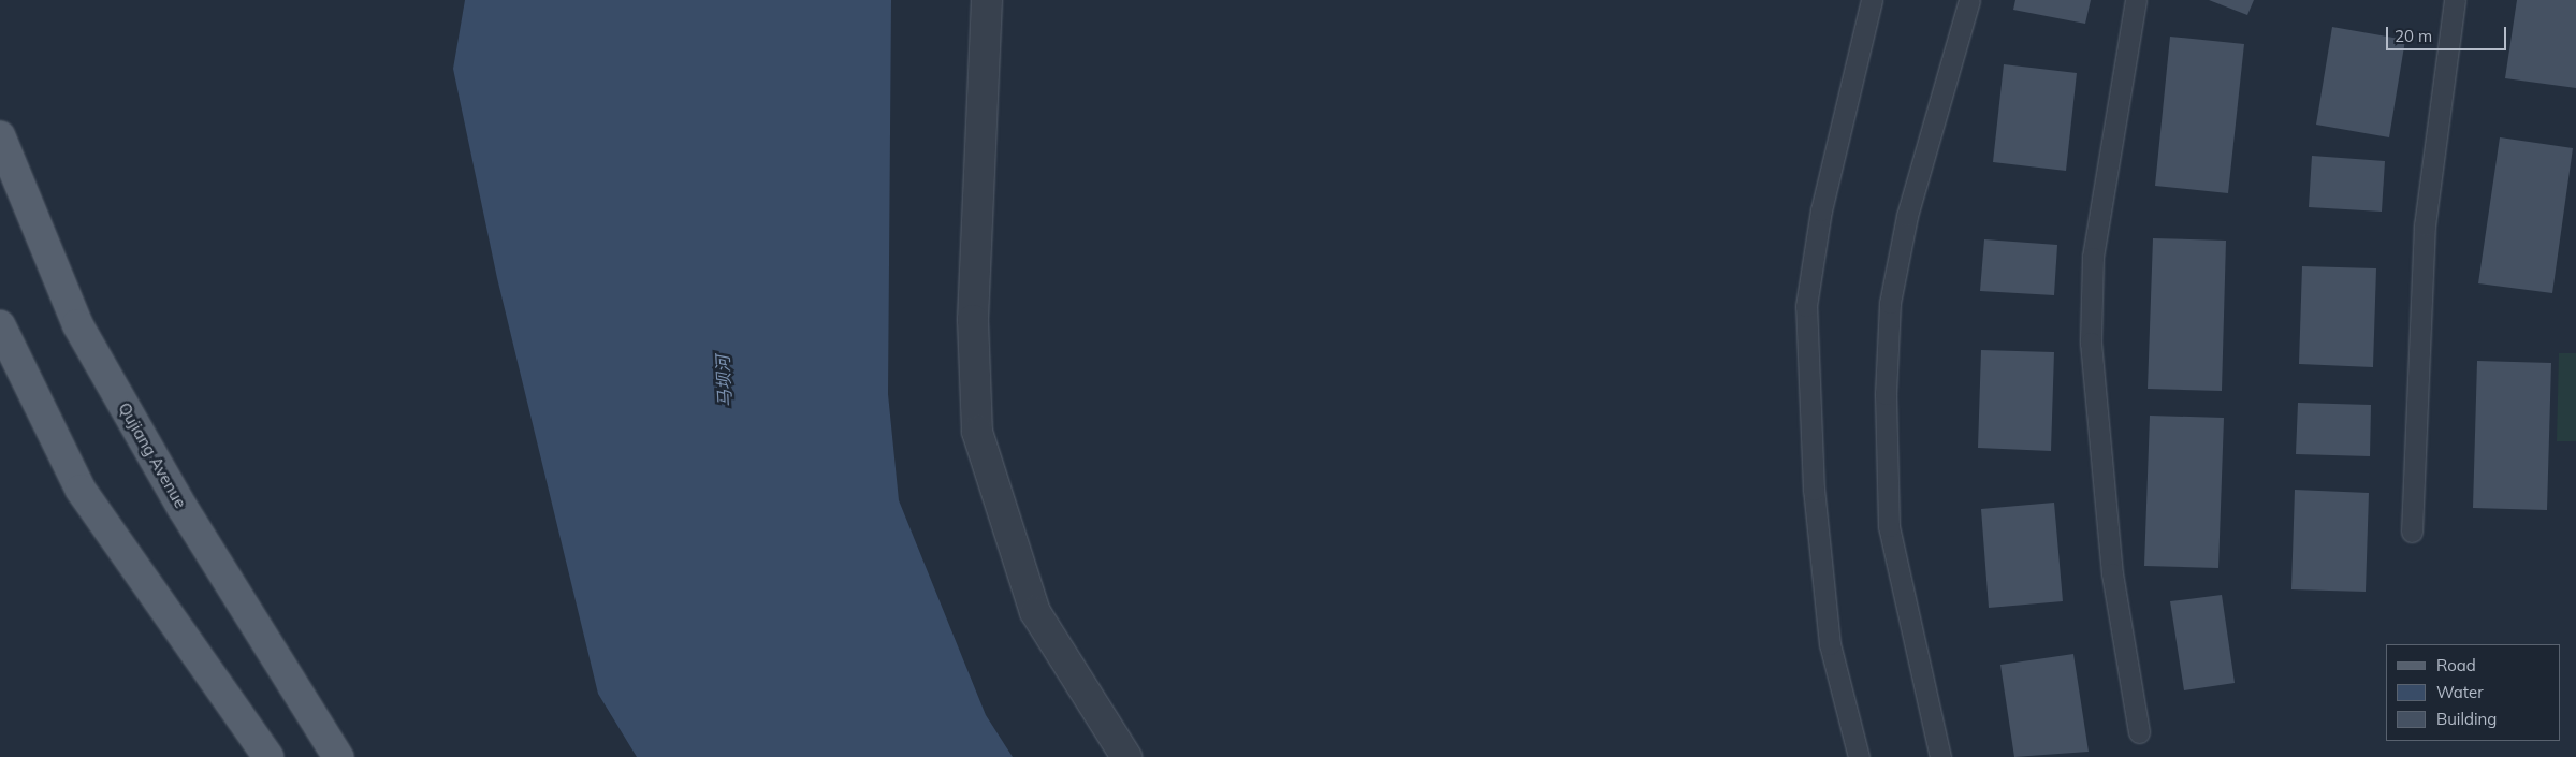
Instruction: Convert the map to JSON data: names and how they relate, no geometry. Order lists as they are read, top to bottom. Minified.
{"streets":{"main road":["Qujiang Avenue"]},"water":["马坝河"],"legend":["Road","Water","Building"],"scale_bar":"20 m"}
